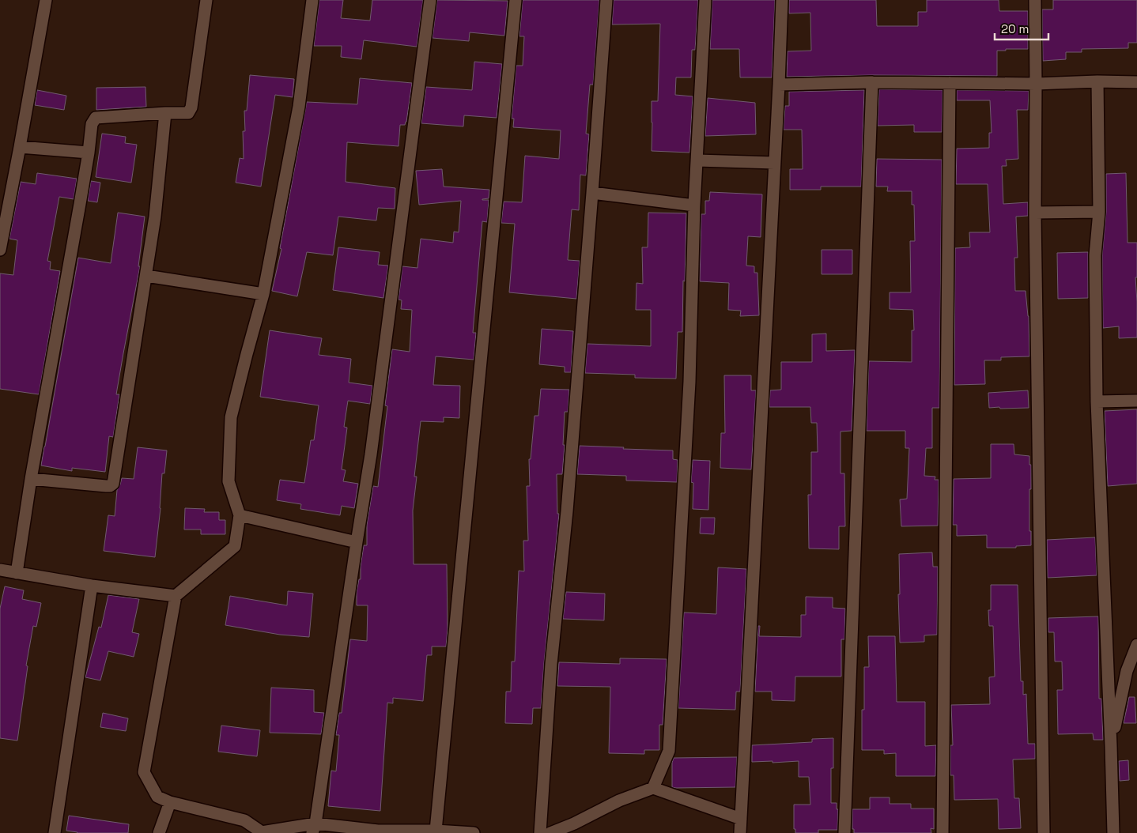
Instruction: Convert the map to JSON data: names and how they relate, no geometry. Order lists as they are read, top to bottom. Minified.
{"scale_bar":"20 m"}
